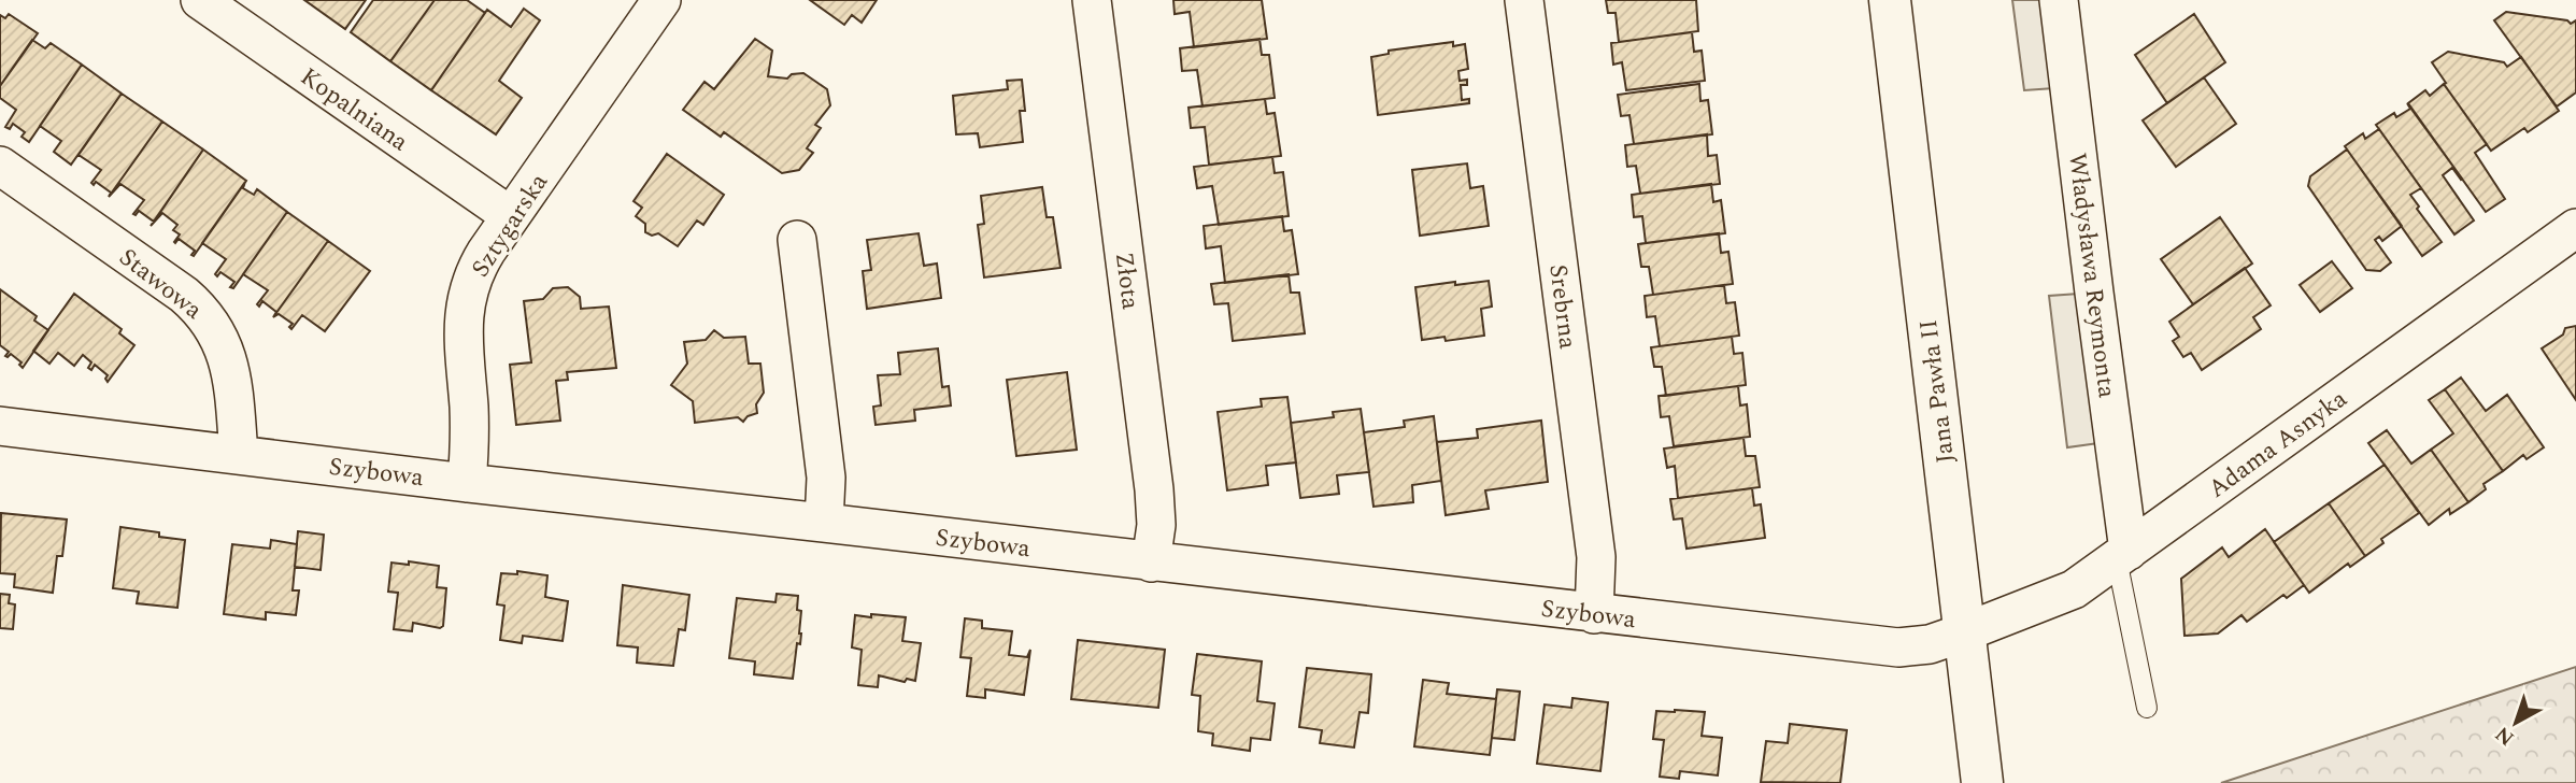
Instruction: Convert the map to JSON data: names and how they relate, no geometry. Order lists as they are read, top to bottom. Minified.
{"streets":{"street":["Kopalniana","Sztygarska","Władysława Reymonta","Złota","Stawowa","Srebrna","Jana Pawła II","Adama Asnyka","Szybowa"]},"crossings":[["Kopalniana","Sztygarska"],["Sztygarska","Szybowa"],["Władysława Reymonta","Adama Asnyka"],["Złota","Szybowa"],["Stawowa","Szybowa"],["Srebrna","Szybowa"],["Jana Pawła II","Adama Asnyka"],["Jana Pawła II","Szybowa"],["Adama Asnyka","Szybowa"]],"north":"bottom left"}
